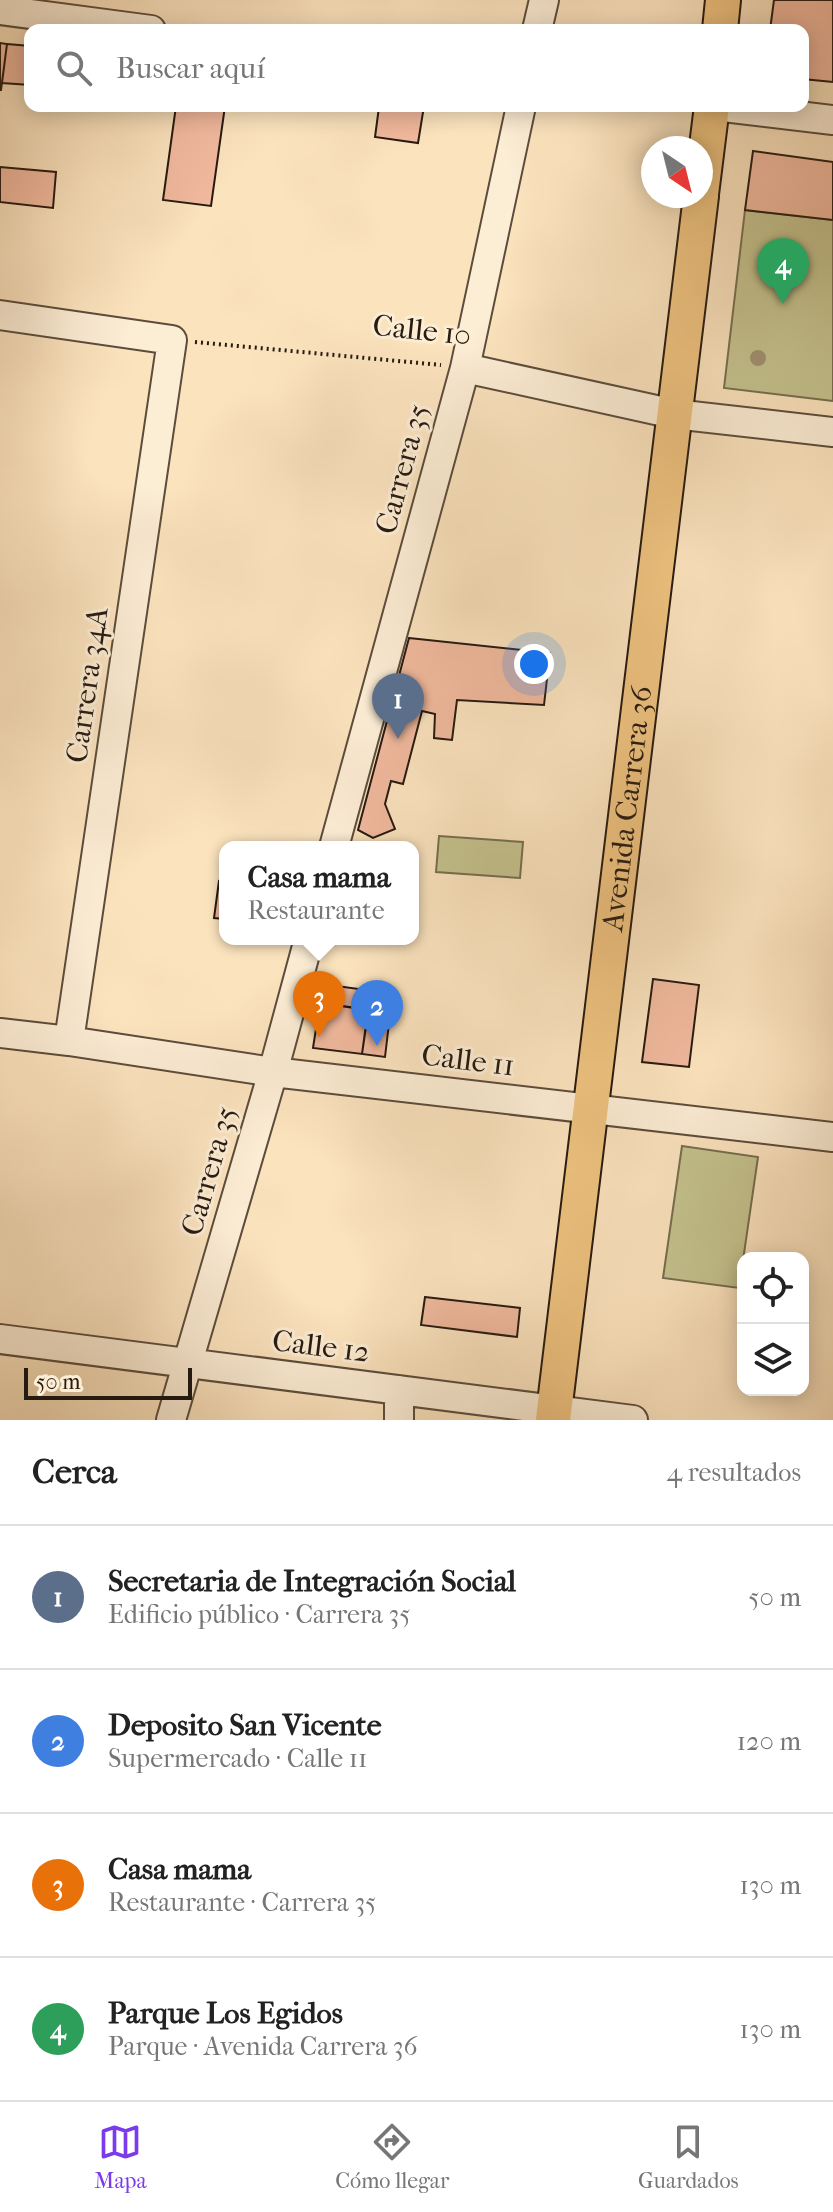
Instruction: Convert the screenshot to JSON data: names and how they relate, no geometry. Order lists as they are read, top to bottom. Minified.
{"streets":{"main road":["Avenida Carrera 36"],"street":["Calle 10","Carrera 35","Carrera 34A","Calle 11","Calle 12"]},"crossings":[["Calle 10","Carrera 35"],["Calle 10","Carrera 34A"],["Calle 10","Avenida Carrera 36"],["Carrera 35","Calle 11"],["Carrera 35","Calle 12"],["Carrera 34A","Calle 11"],["Avenida Carrera 36","Calle 11"],["Avenida Carrera 36","Calle 12"]],"scale_bar":"50 m","north":"bottom right","page":{"search":"Buscar aquí","pins":["4","1","3","2"],"popup":["Casa mama","Restaurante"],"scale":"50 m","heading":["Cerca","4 resultados"],"list":[{"mark":"1","name":"Secretaria de Integración Social","note":"Edificio público · Carrera 35","value":"50 m"},{"mark":"2","name":"Deposito San Vicente","note":"Supermercado · Calle 11","value":"120 m"},{"mark":"3","name":"Casa mama","note":"Restaurante · Carrera 35","value":"130 m"},{"mark":"4","name":"Parque Los Egidos","note":"Parque · Avenida Carrera 36","value":"130 m"}],"nav":["Mapa","Cómo llegar","Guardados"]}}
